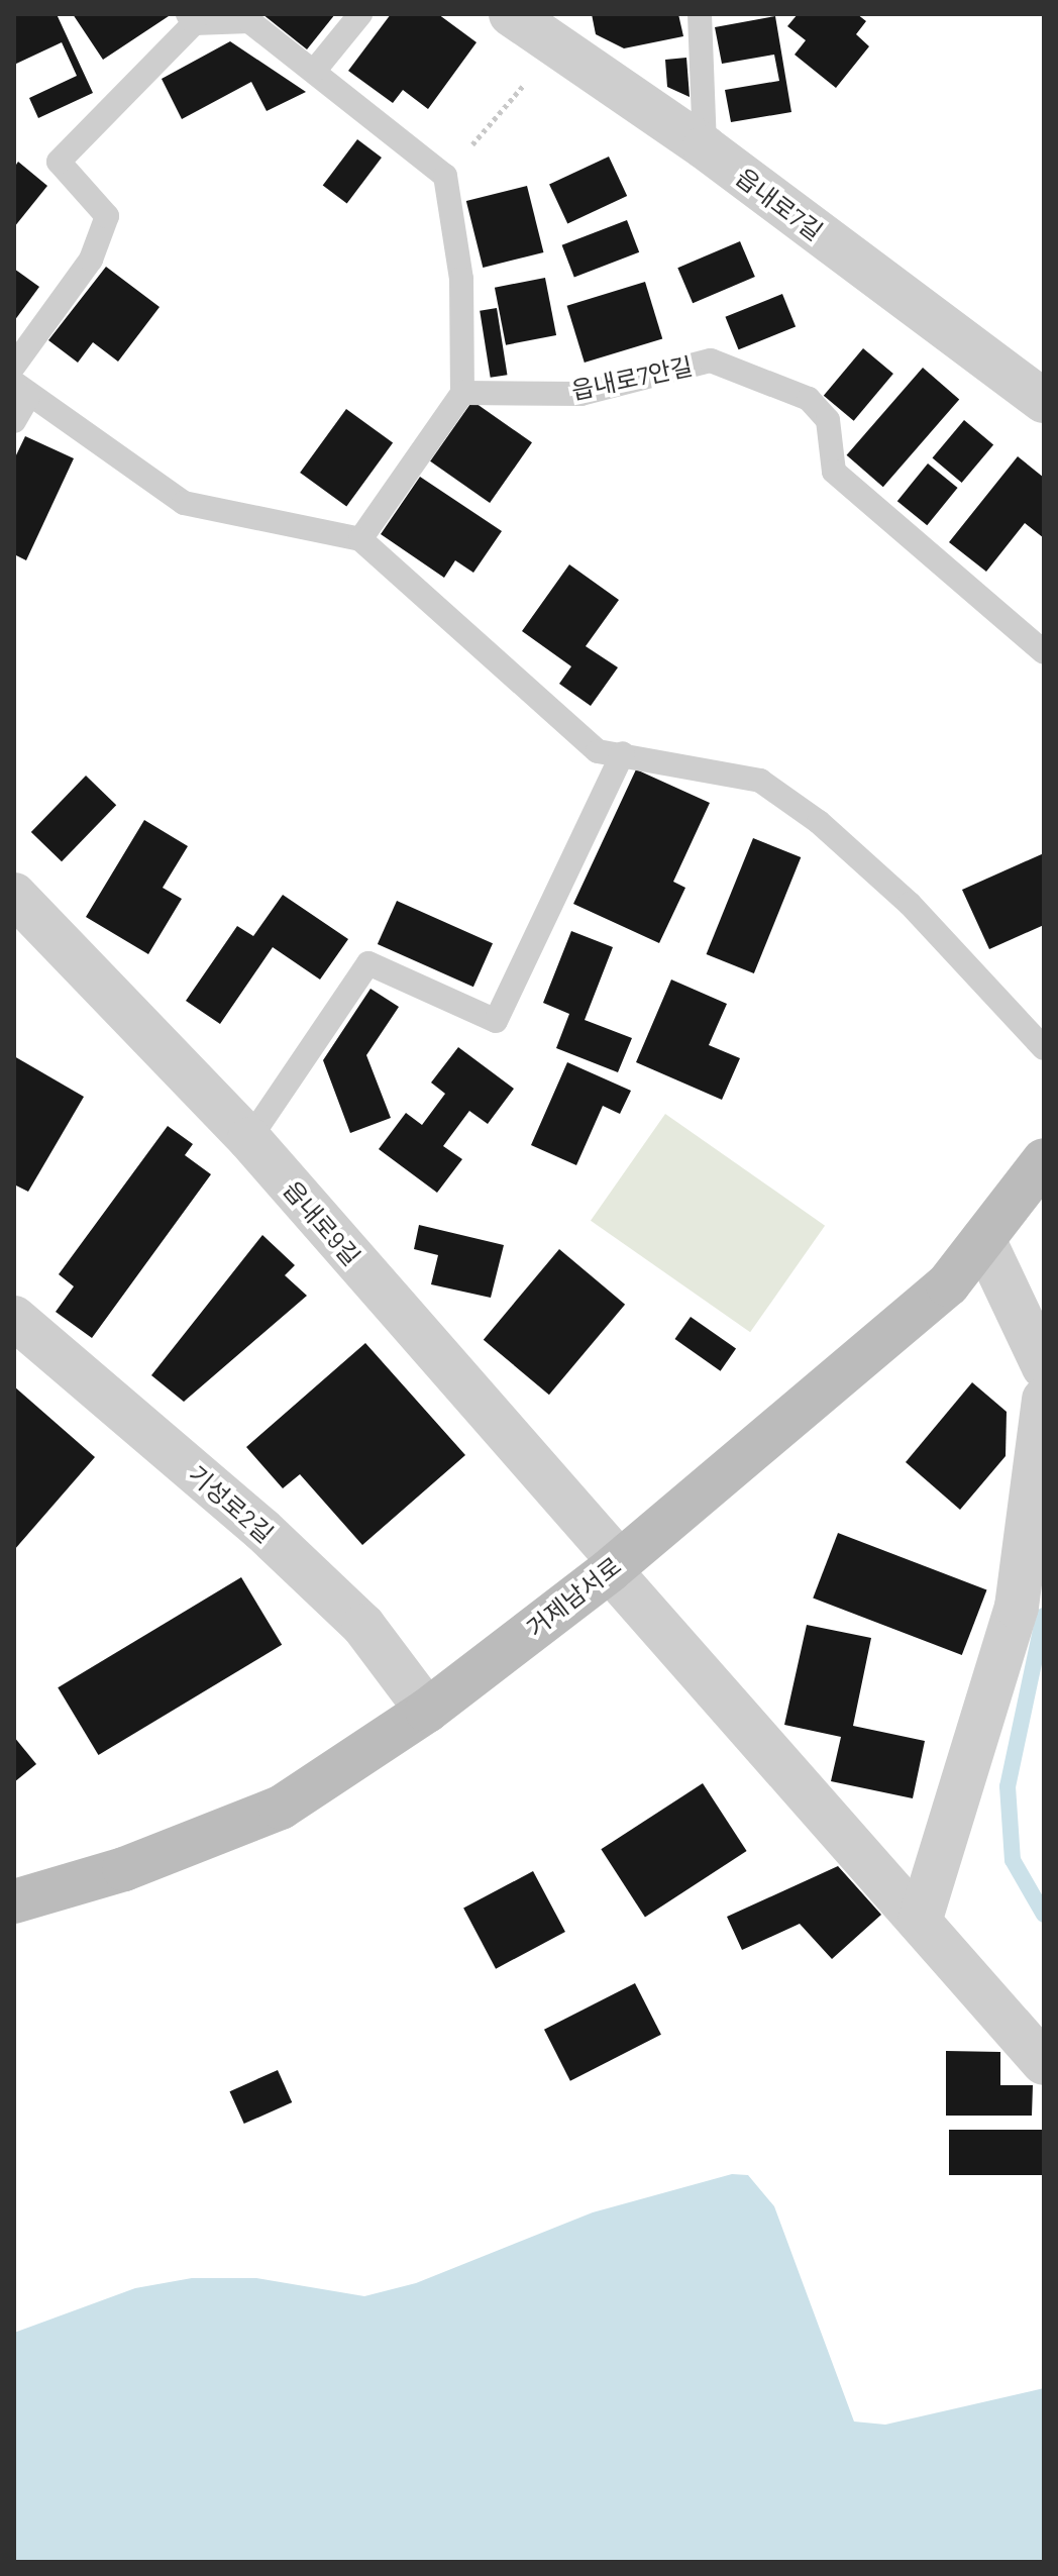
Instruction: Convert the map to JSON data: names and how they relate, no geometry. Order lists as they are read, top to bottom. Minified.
{"streets":{"main road":["거제남서로"],"street":["읍내로7길","읍내로9길","기성로2길"],"lane":["읍내로7안길"]},"crossings":[["읍내로9길","거제남서로"],["기성로2길","거제남서로"]]}
